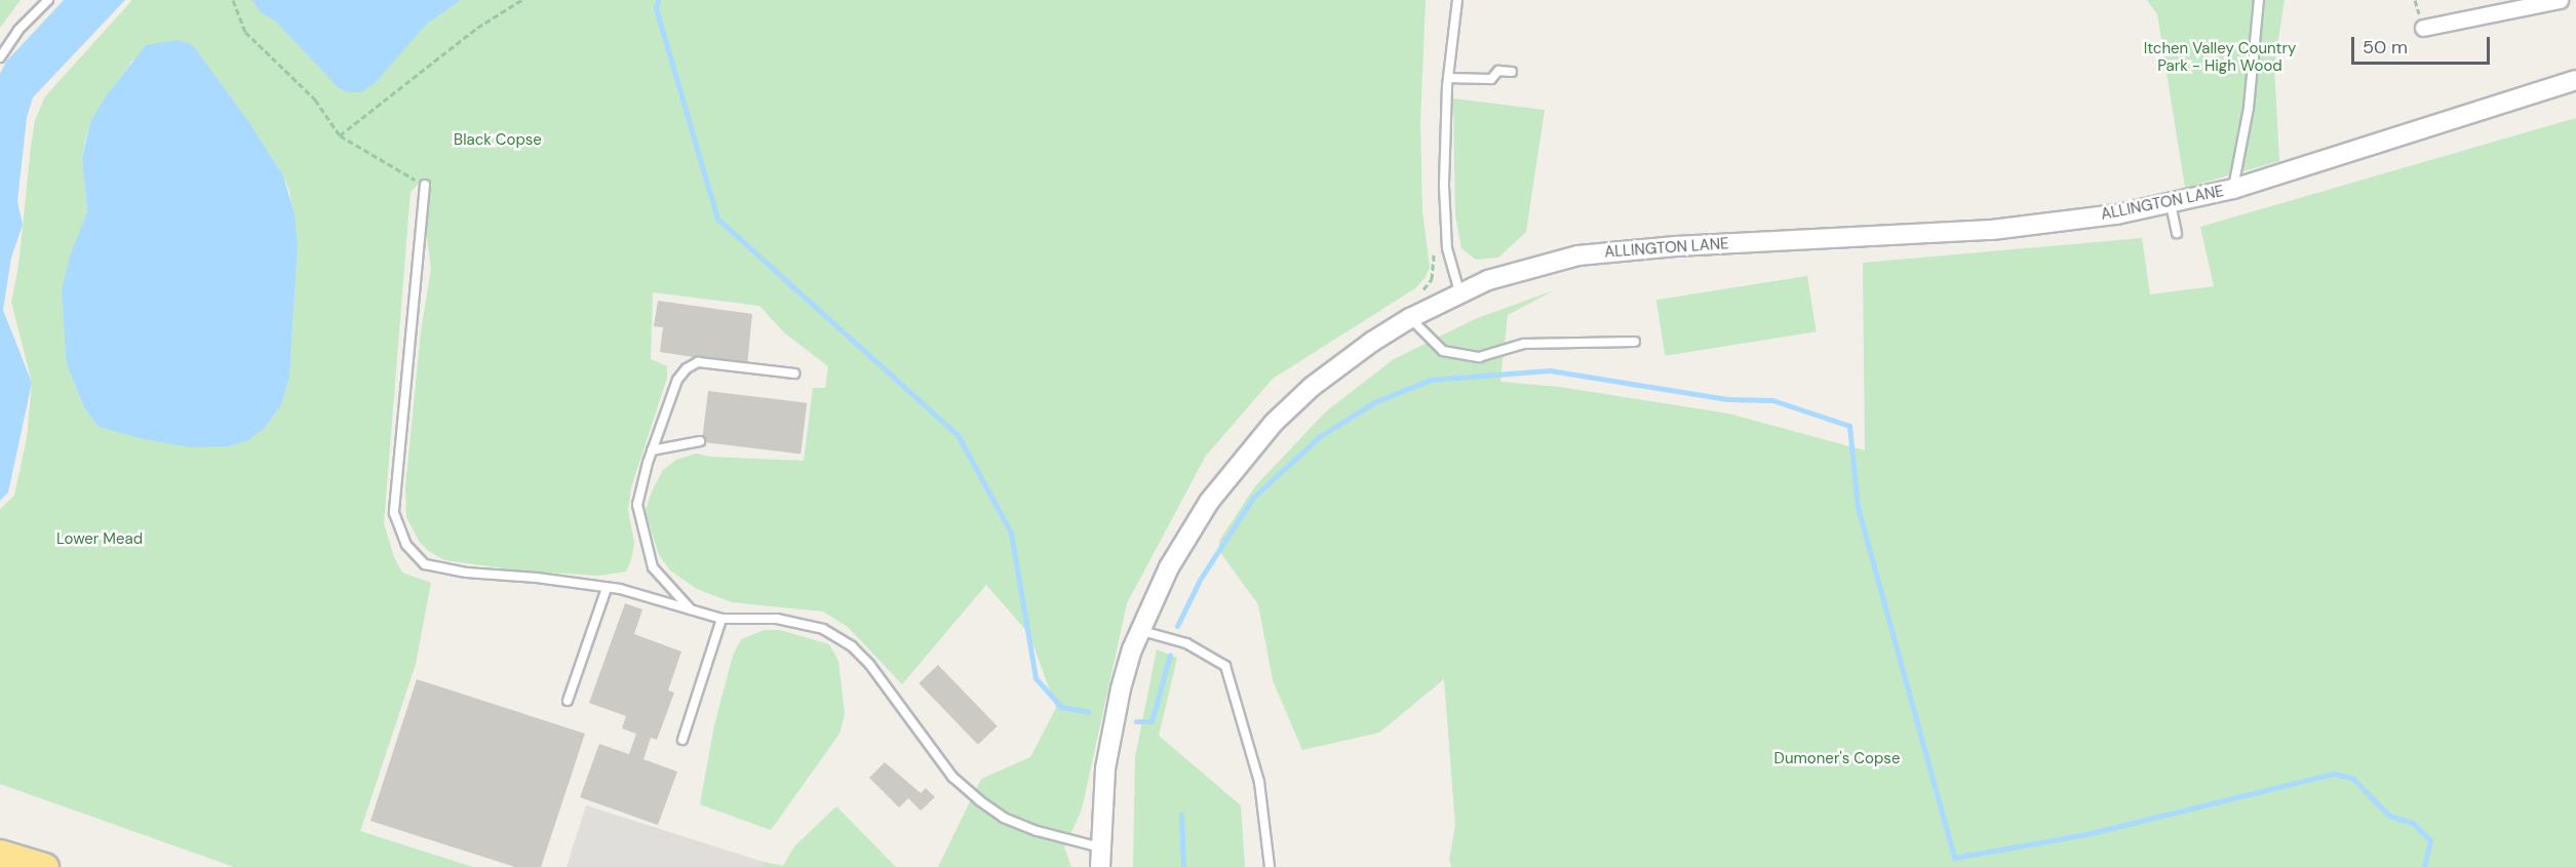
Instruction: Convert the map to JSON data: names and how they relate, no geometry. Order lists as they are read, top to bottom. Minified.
{"streets":{"street":["ALLINGTON LANE"]},"parks":["Itchen Valley Country Park - High Wood","Black Copse","Lower Mead","Dumoner's Copse"],"scale_bar":"50 m"}
